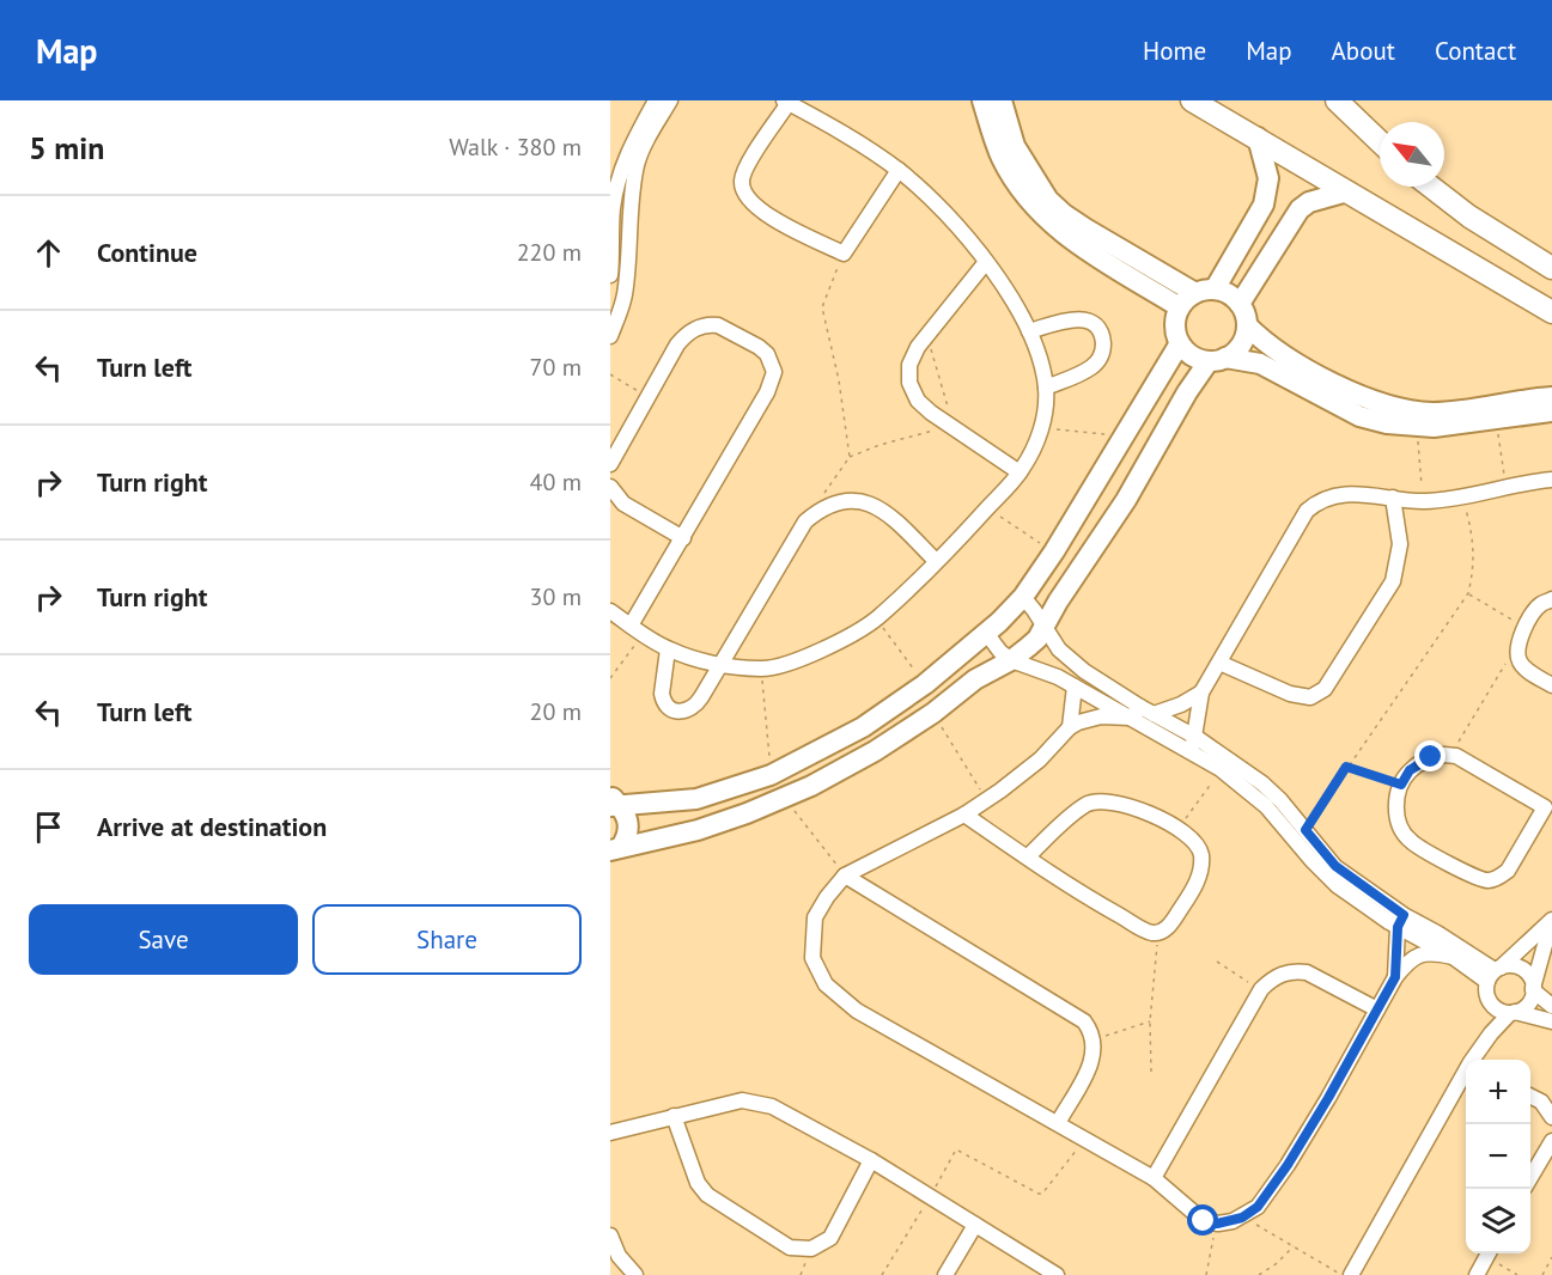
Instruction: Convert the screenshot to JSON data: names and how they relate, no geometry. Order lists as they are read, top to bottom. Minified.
{"north":"top left","page":{"header":"Map","nav":["Home","Map","About","Contact"],"heading":["5 min","Walk · 380 m"],"list":[["Continue","220 m"],["Turn left","70 m"],["Turn right","40 m"],["Turn right","30 m"],["Turn left","20 m"],"Arrive at destination"],"buttons":["Save","Share"],"map_buttons":["+","−"]}}
